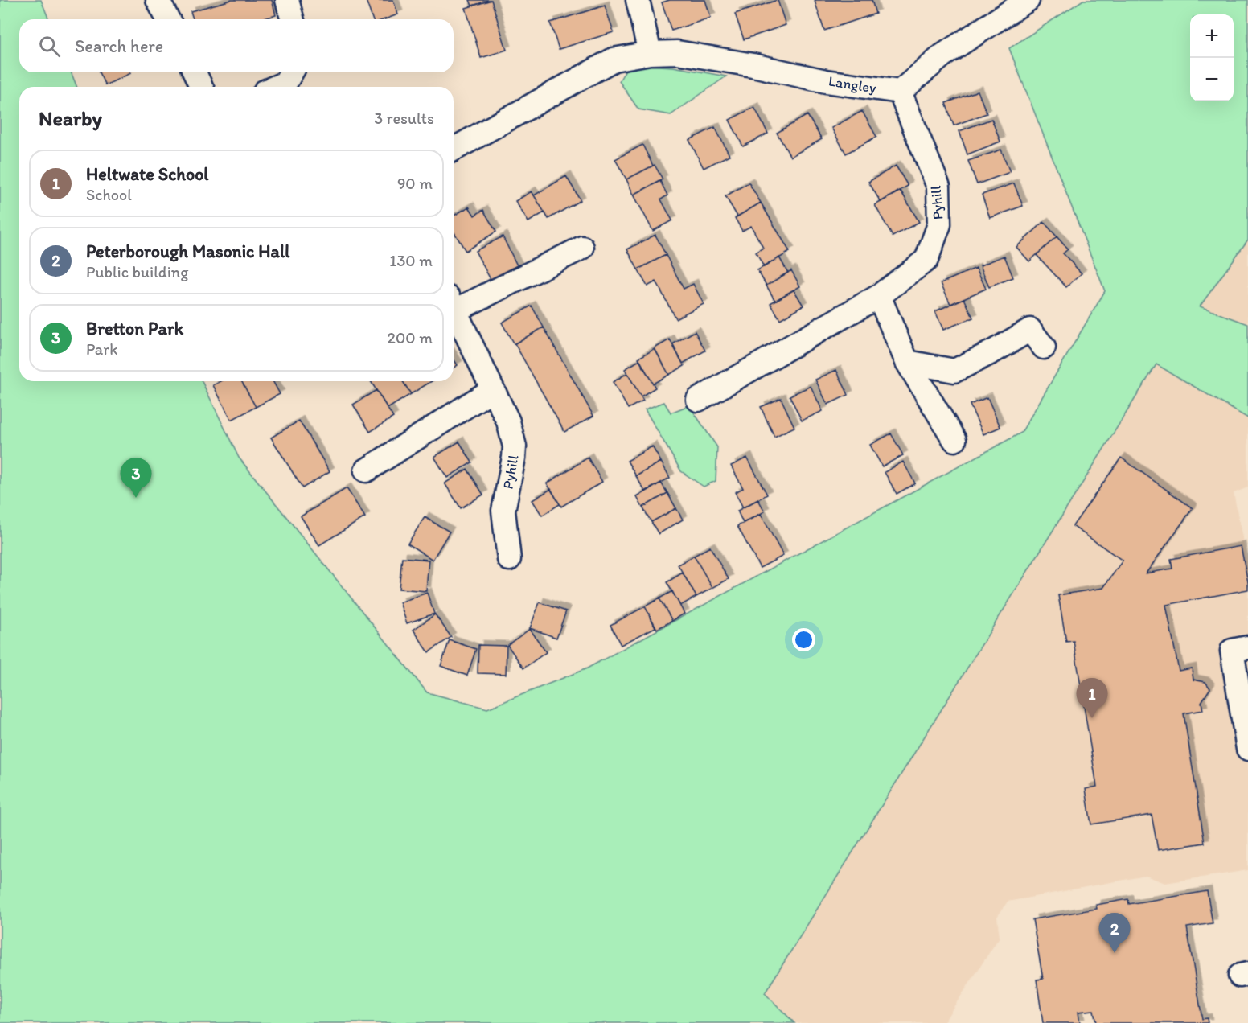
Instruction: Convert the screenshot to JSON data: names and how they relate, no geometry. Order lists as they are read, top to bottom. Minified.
{"streets":{"street":["Langley","Pyhill"]},"crossings":[["Langley","Pyhill"]],"page":{"map_buttons":["+","−"],"search":"Search here","heading":["Nearby","3 results"],"list":[{"mark":"1","name":"Heltwate School","note":"School","value":"90 m"},{"mark":"2","name":"Peterborough Masonic Hall","note":"Public building","value":"130 m"},{"mark":"3","name":"Bretton Park","note":"Park","value":"200 m"}],"pins":["3","1","2"]}}
